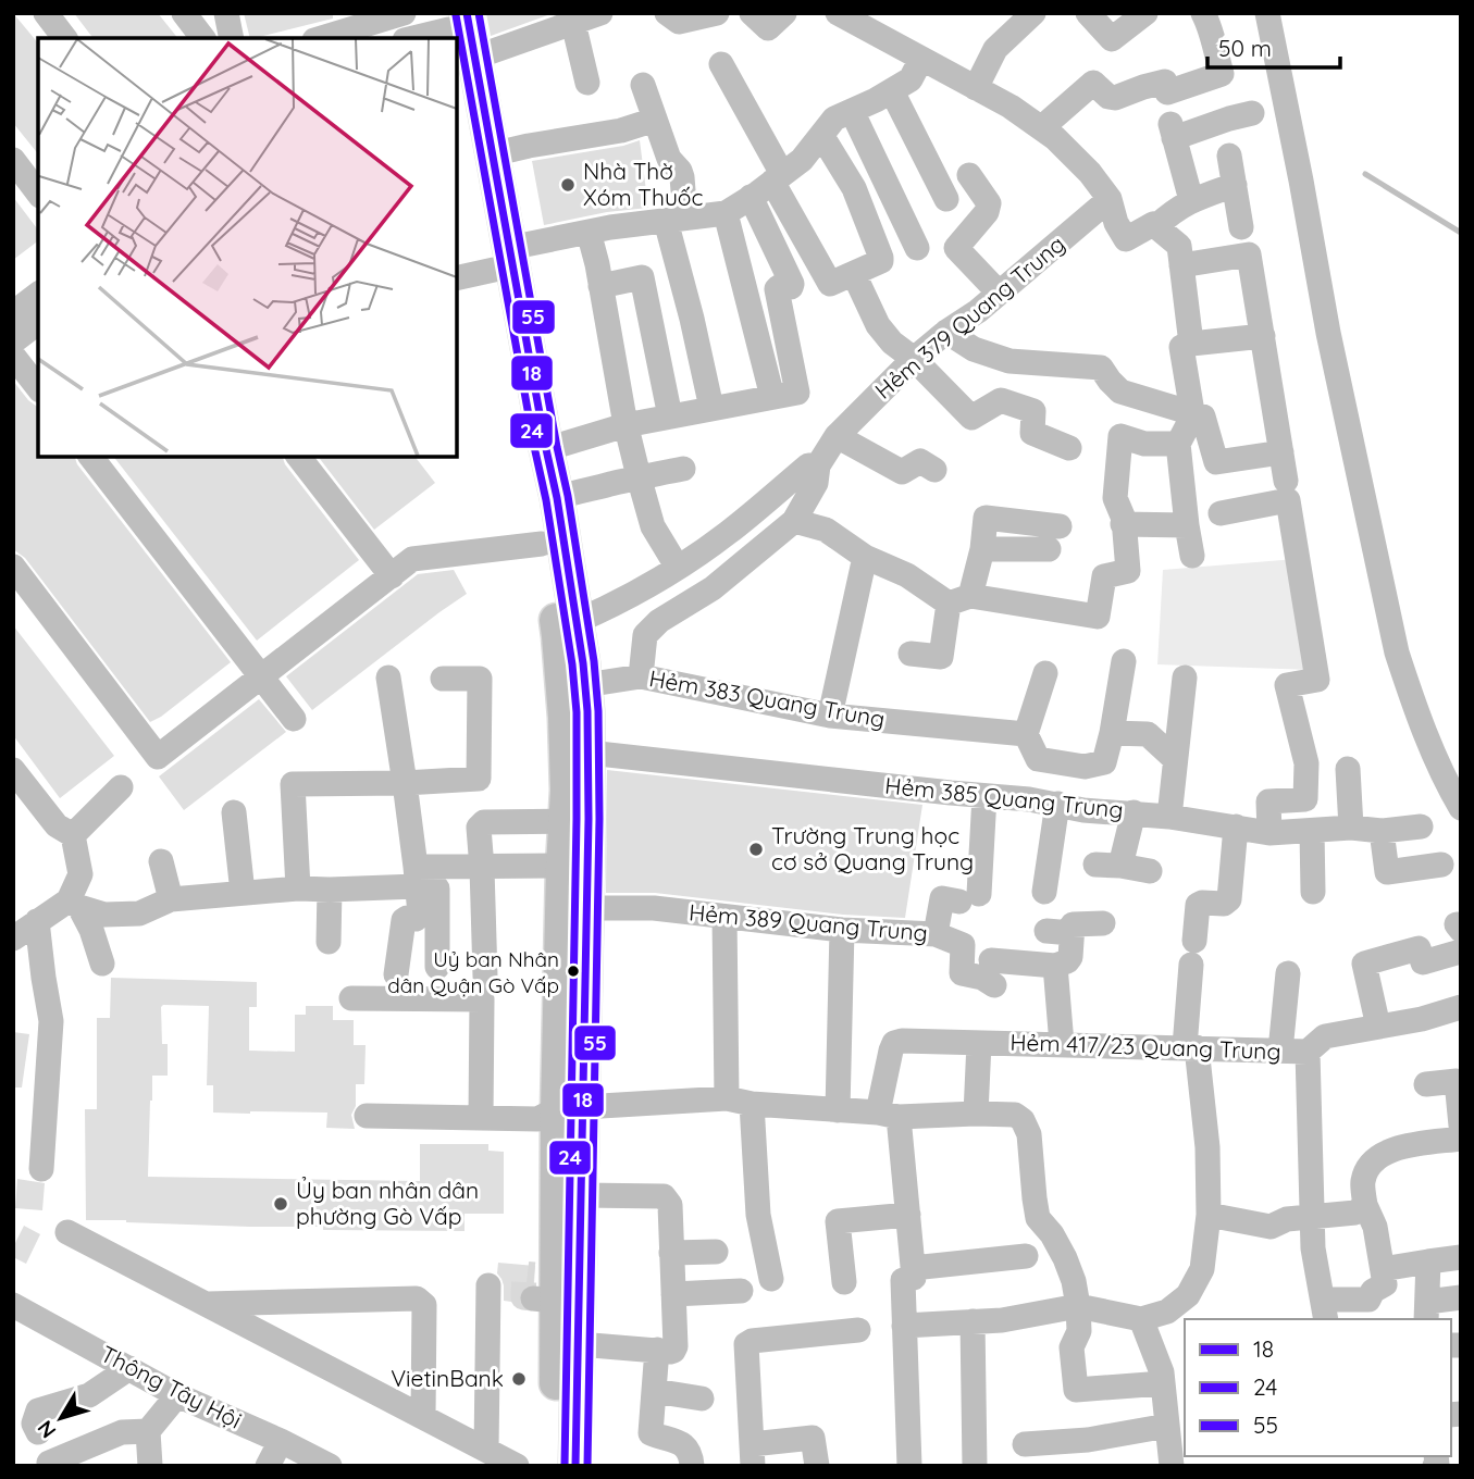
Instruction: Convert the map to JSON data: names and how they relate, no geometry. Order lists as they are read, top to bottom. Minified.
{"streets":{"street":["Hẻm 379 Quang Trung","Hẻm 383 Quang Trung","Hẻm 385 Quang Trung","Hẻm 389 Quang Trung","Hẻm 417/23 Quang Trung","Thông Tây Hội"]},"places":["Nhà Thờ Xóm Thuốc","Trường Trung học cơ sở Quang Trung","Uỷ ban Nhân dân Quận Gò Vấp","Ủy ban nhân dân phường Gò Vấp","VietinBank"],"lines":["transit line 18","transit line 55","transit line 24"],"legend":["18","24","55"],"scale_bar":"50 m","north":"bottom left"}
